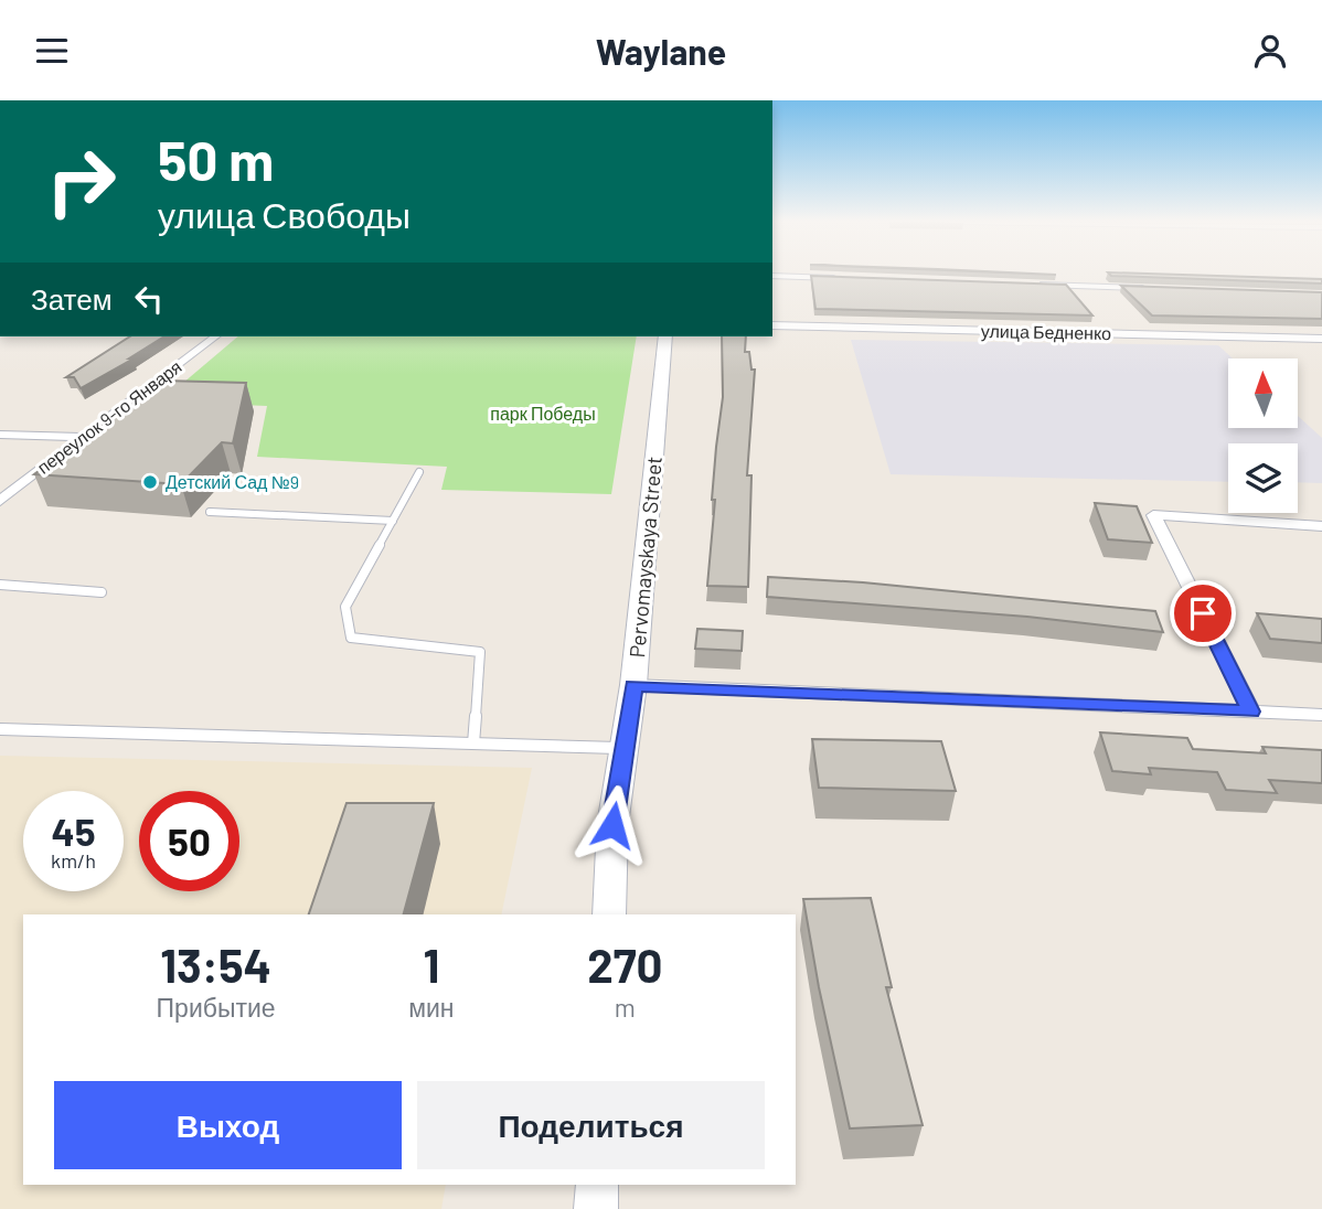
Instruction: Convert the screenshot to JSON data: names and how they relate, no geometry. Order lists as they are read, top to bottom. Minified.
{"streets":{"main road":["Pervomayskaya Street"],"street":["улица Бедненко","переулок 9-го Января"]},"parks":["парк Победы"],"places":["Детский Сад №9"],"north":"top","page":{"header":"Waylane","turn":["50 m","улица Свободы"],"then":"Затем","speed":"45 km/h","limit":"50","eta":["13:54","Прибытие","1","мин","270","m"],"buttons":["Выход","Поделиться"]}}
